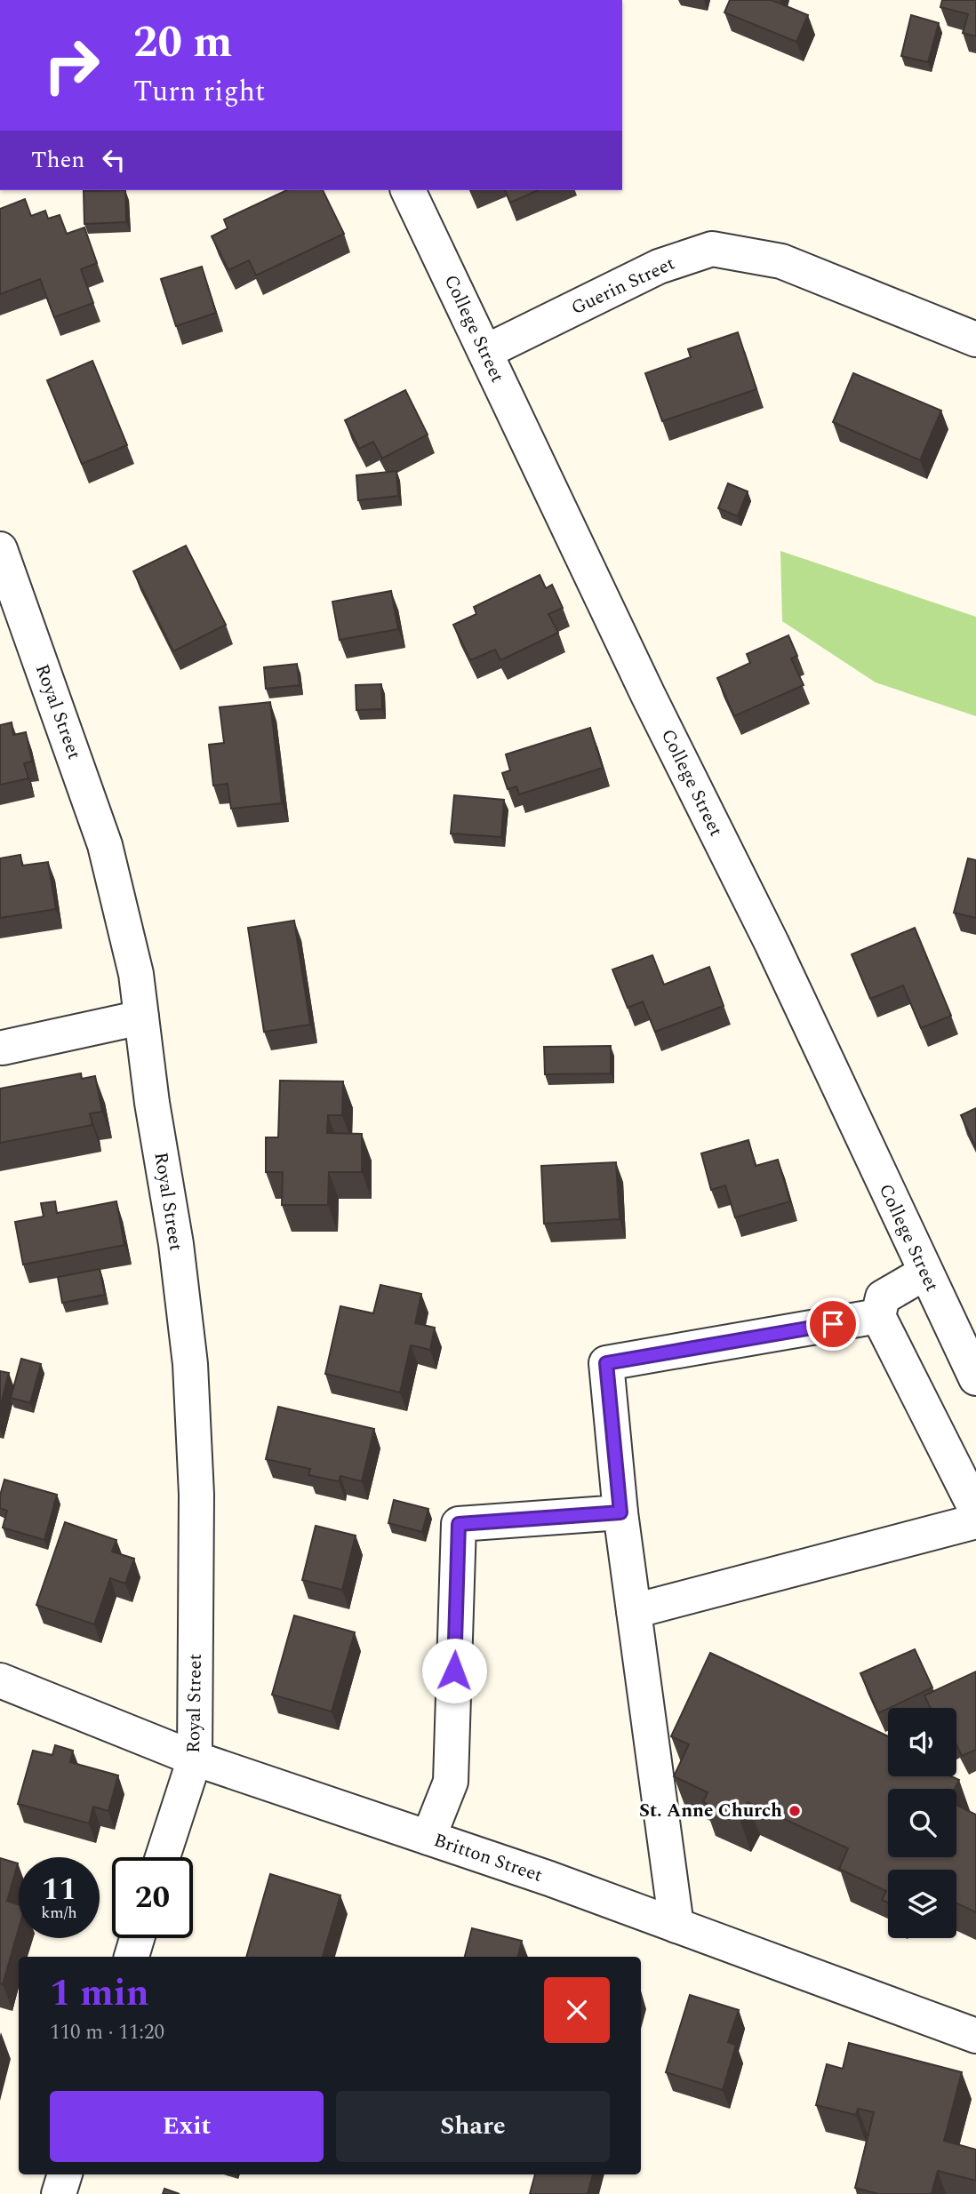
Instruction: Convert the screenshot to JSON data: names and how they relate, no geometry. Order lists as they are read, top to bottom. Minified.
{"streets":{"street":["Guerin Street","College Street","Royal Street","Britton Street"]},"crossings":[["Guerin Street","College Street"],["Royal Street","Britton Street"]],"places":["St. Anne Church"],"page":{"turn":["20 m","Turn right"],"then":"Then","speed":"11 km/h","limit":"20","heading":["1 min","110 m · 11:20"],"buttons":["Exit","Share"]}}
